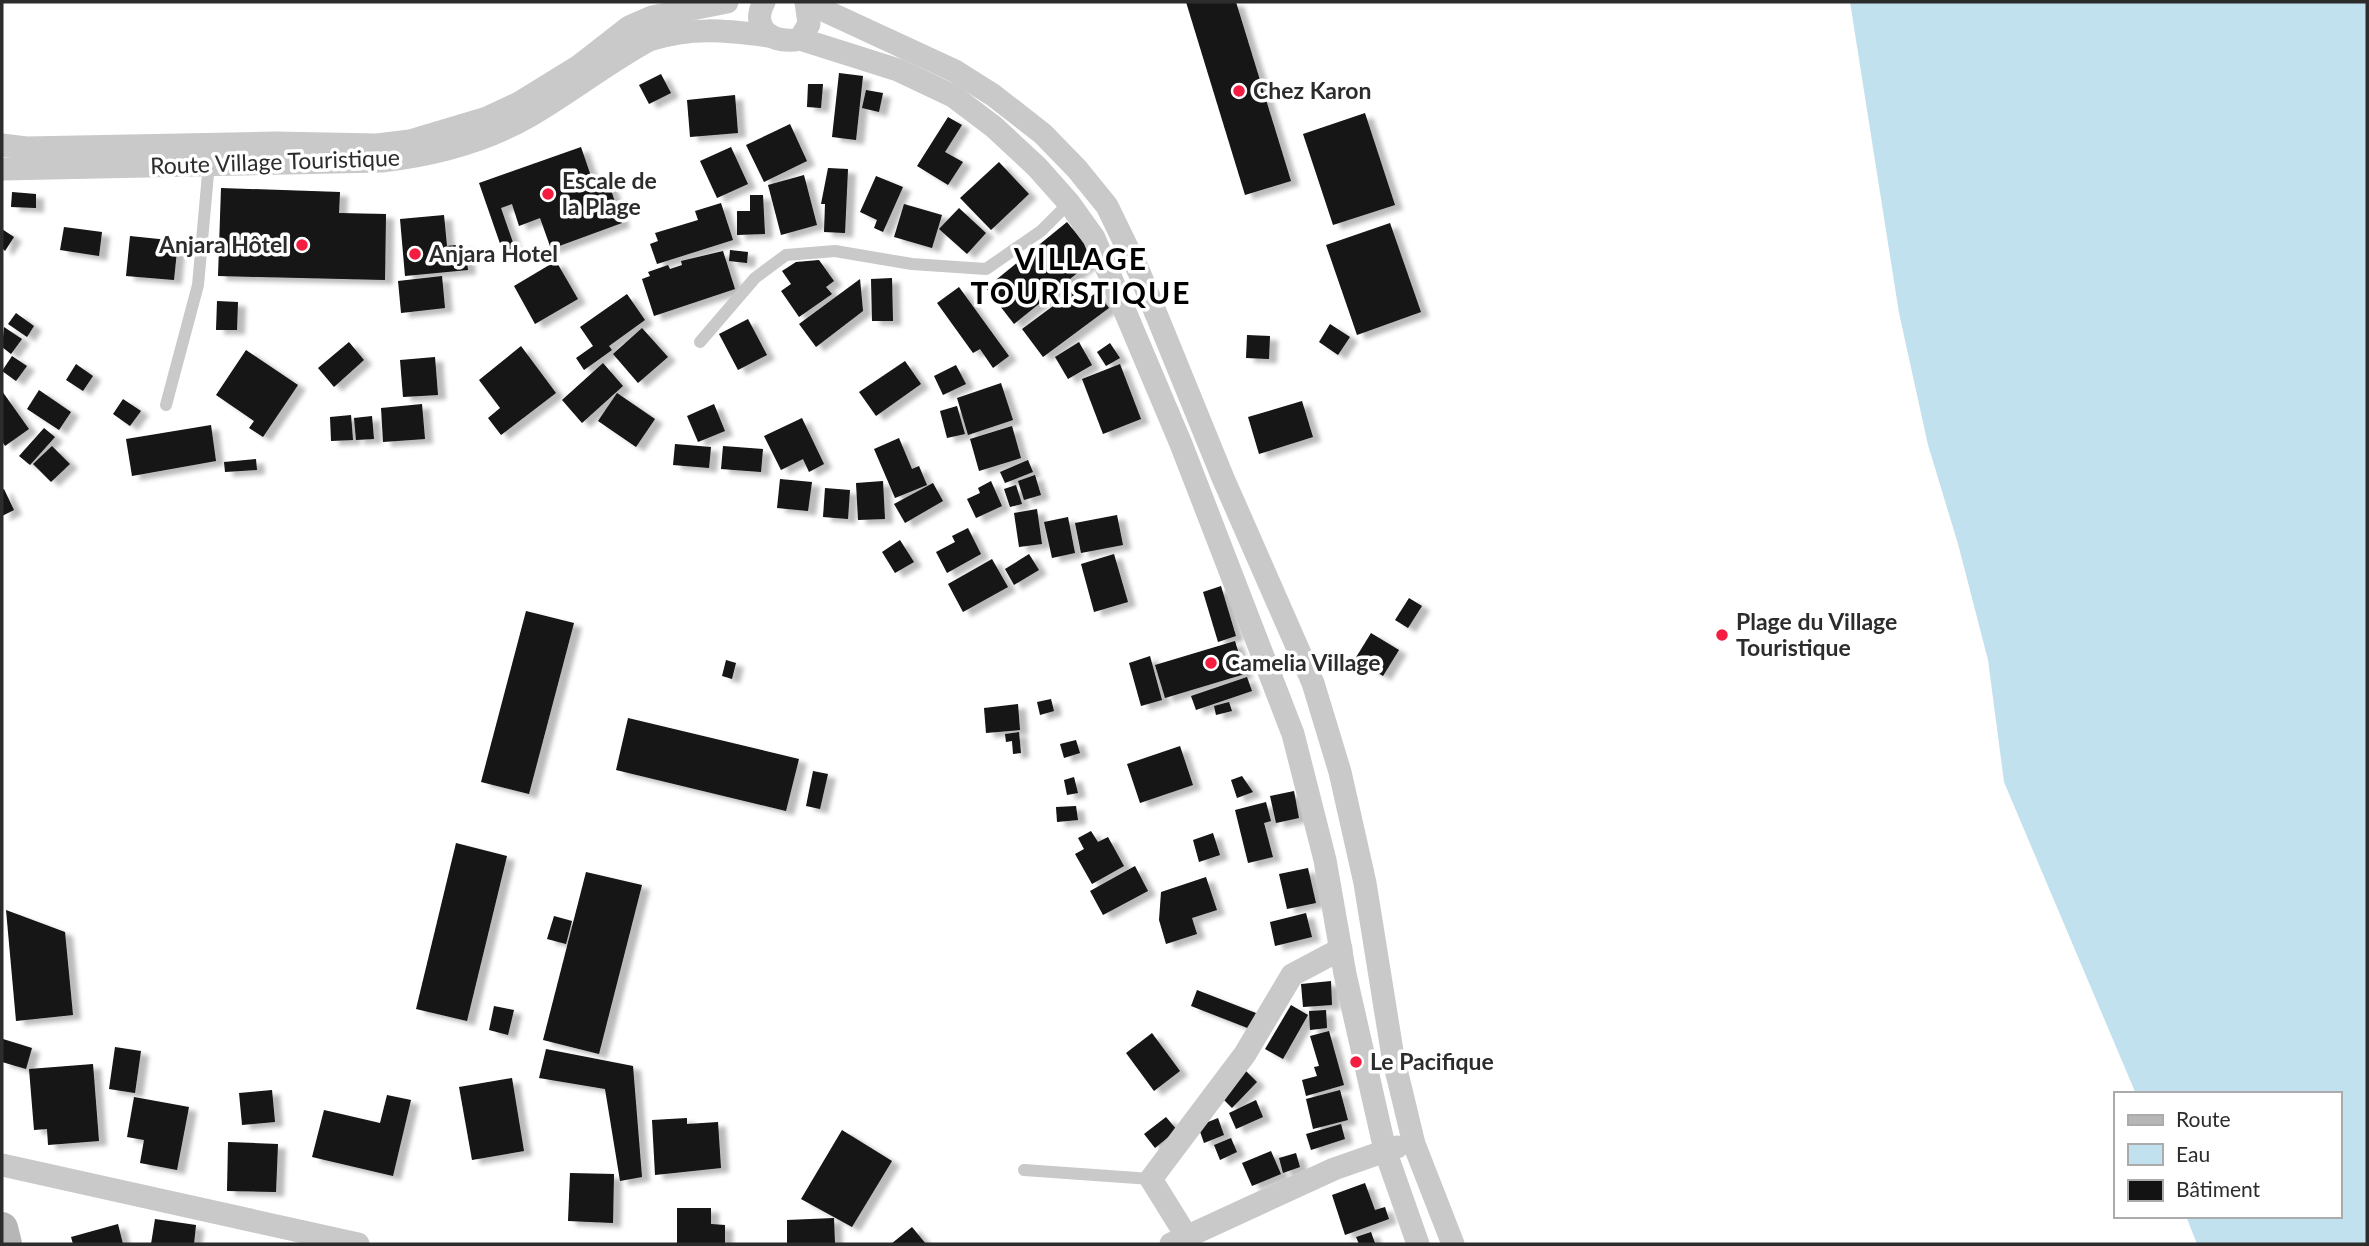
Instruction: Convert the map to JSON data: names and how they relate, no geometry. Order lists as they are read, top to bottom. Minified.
{"streets":{"street":["Route Village Touristique"]},"districts":["VILLAGE TOURISTIQUE"],"places":["Chez Karon","Escale de la Plage","Anjara Hôtel","Anjara Hotel","Plage du Village Touristique","Camelia Village","Le Pacifique"],"legend":["Route","Eau","Bâtiment"]}
